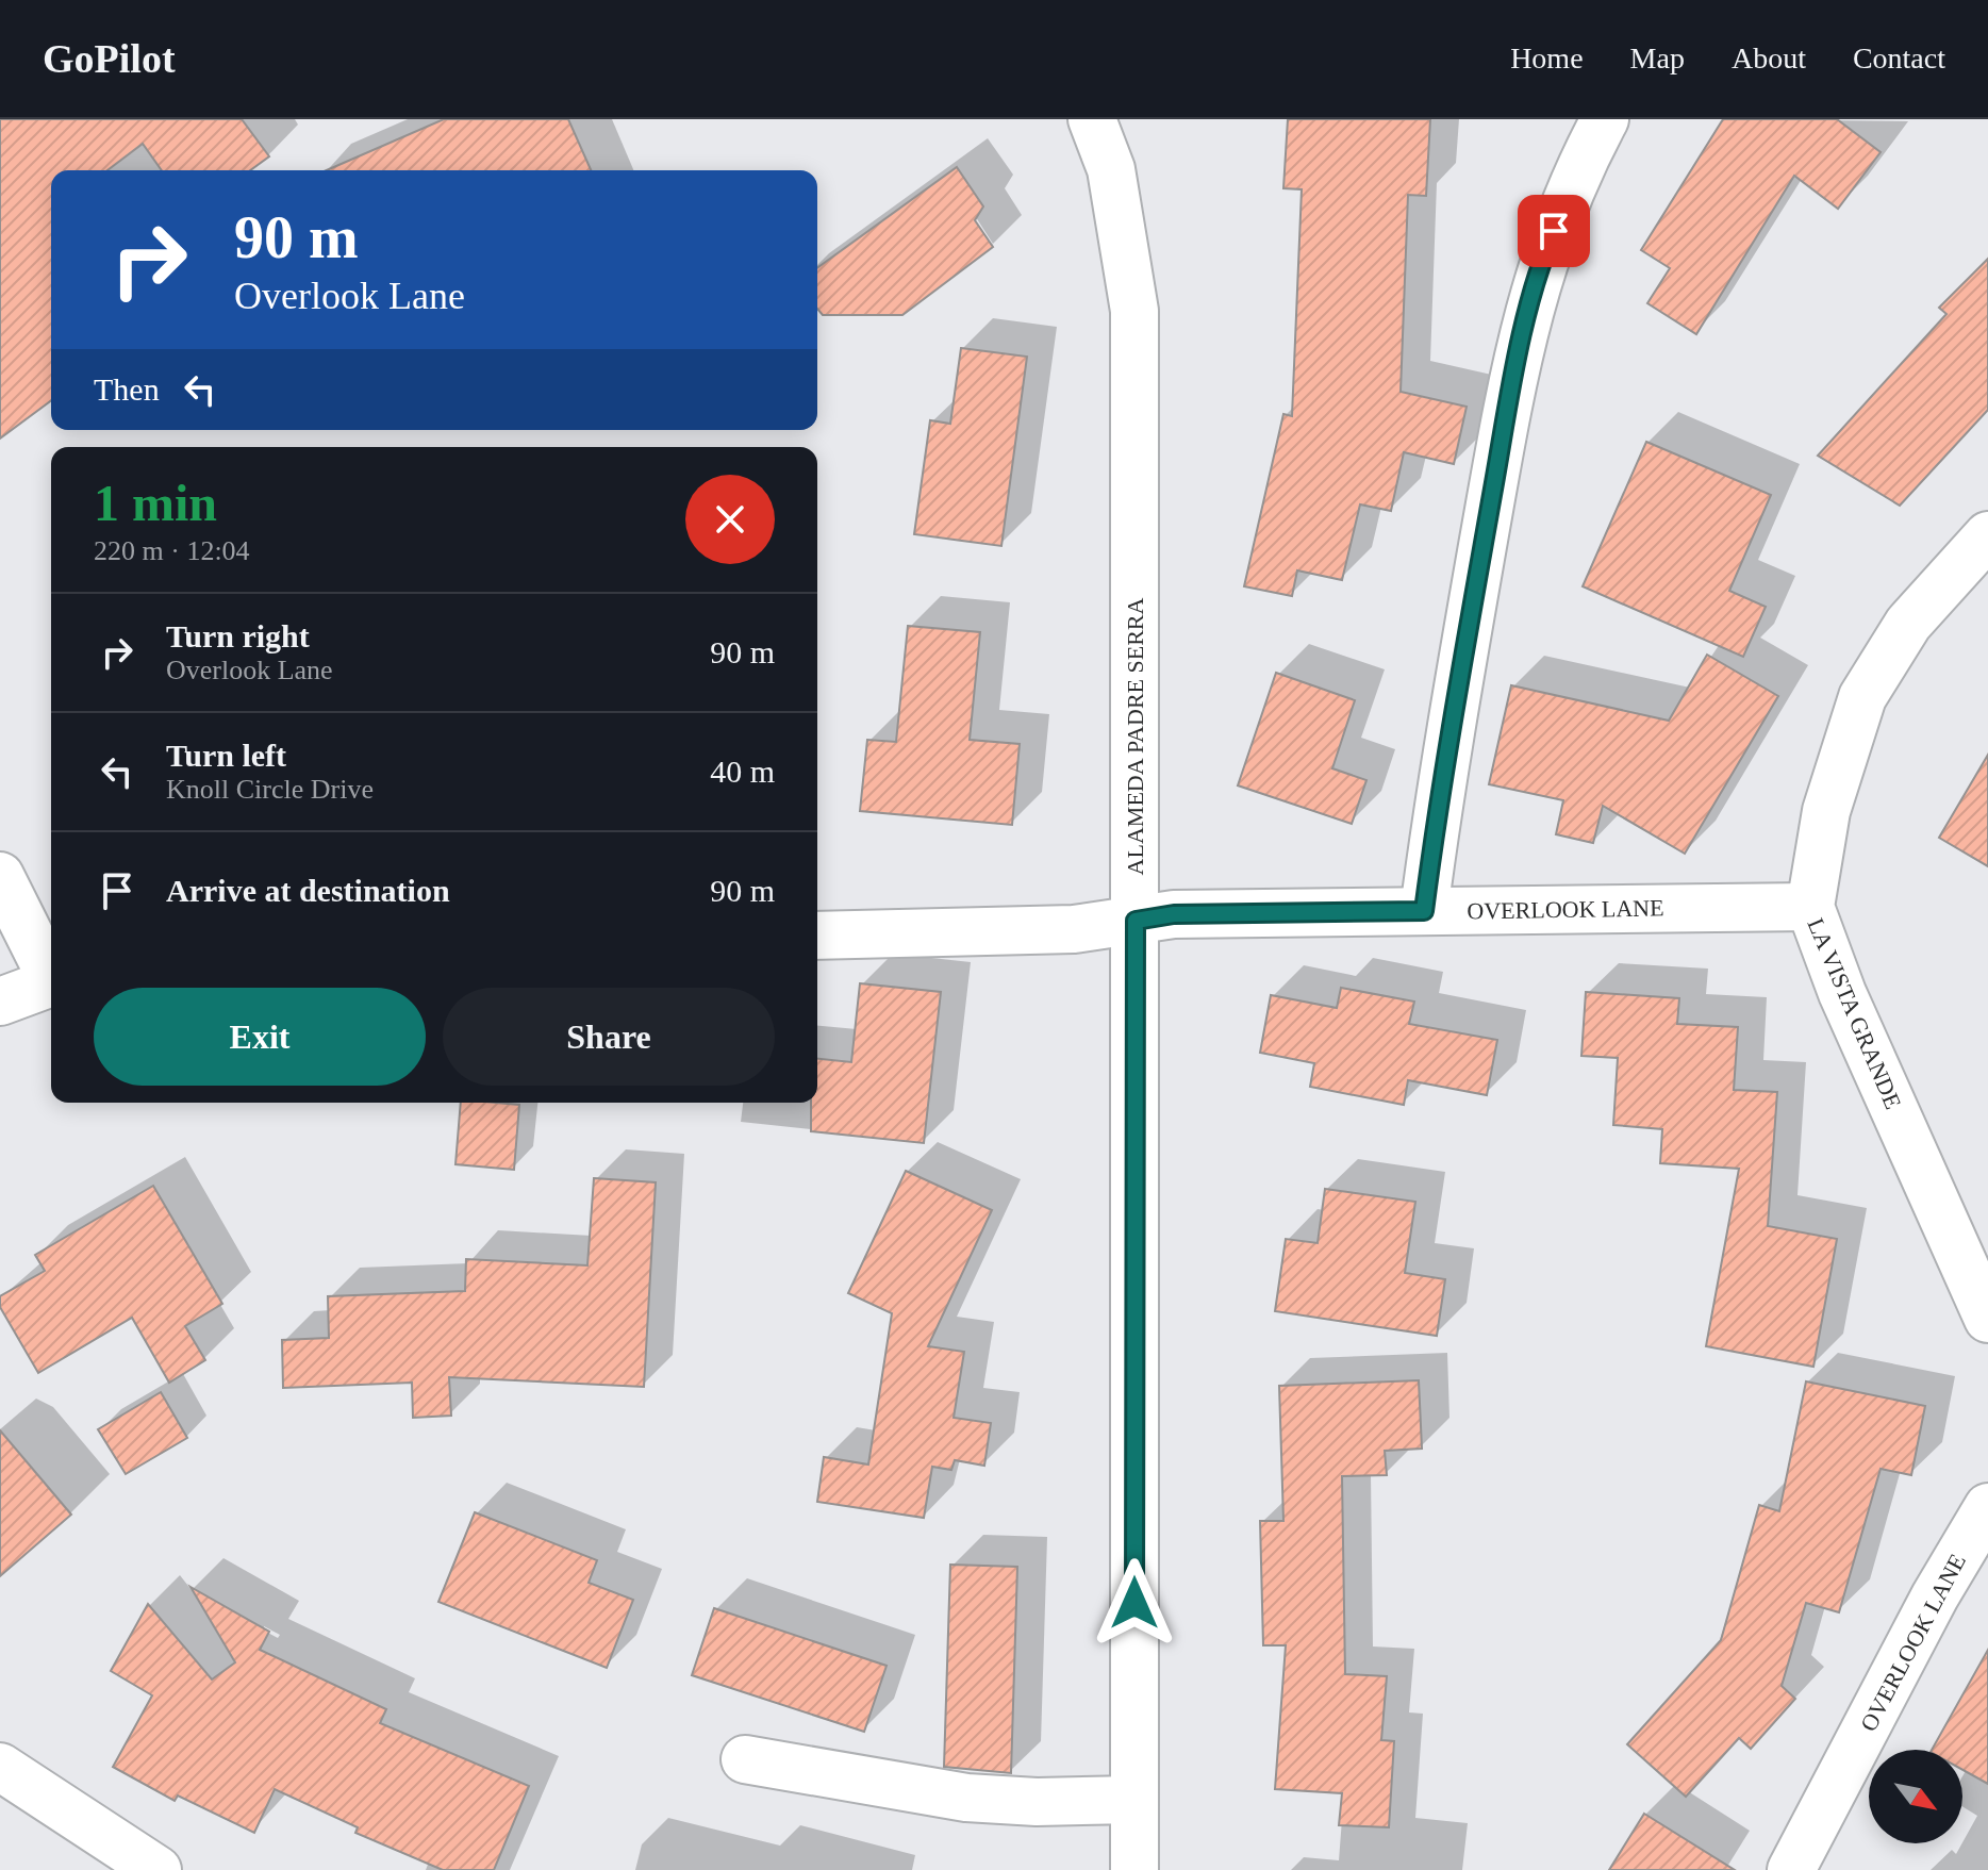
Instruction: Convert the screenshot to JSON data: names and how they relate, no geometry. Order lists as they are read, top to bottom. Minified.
{"streets":{"street":["ALAMEDA PADRE SERRA","OVERLOOK LANE","LA VISTA GRANDE"]},"crossings":[["ALAMEDA PADRE SERRA","OVERLOOK LANE"],["OVERLOOK LANE","LA VISTA GRANDE"]],"north":"bottom right","page":{"header":"GoPilot","nav":["Home","Map","About","Contact"],"turn":["90 m","Overlook Lane"],"then":"Then","heading":["1 min","220 m · 12:04"],"list":[{"name":"Turn right","note":"Overlook Lane","value":"90 m"},{"name":"Turn left","note":"Knoll Circle Drive","value":"40 m"},{"name":"Arrive at destination","value":"90 m"}],"buttons":["Exit","Share"]}}
